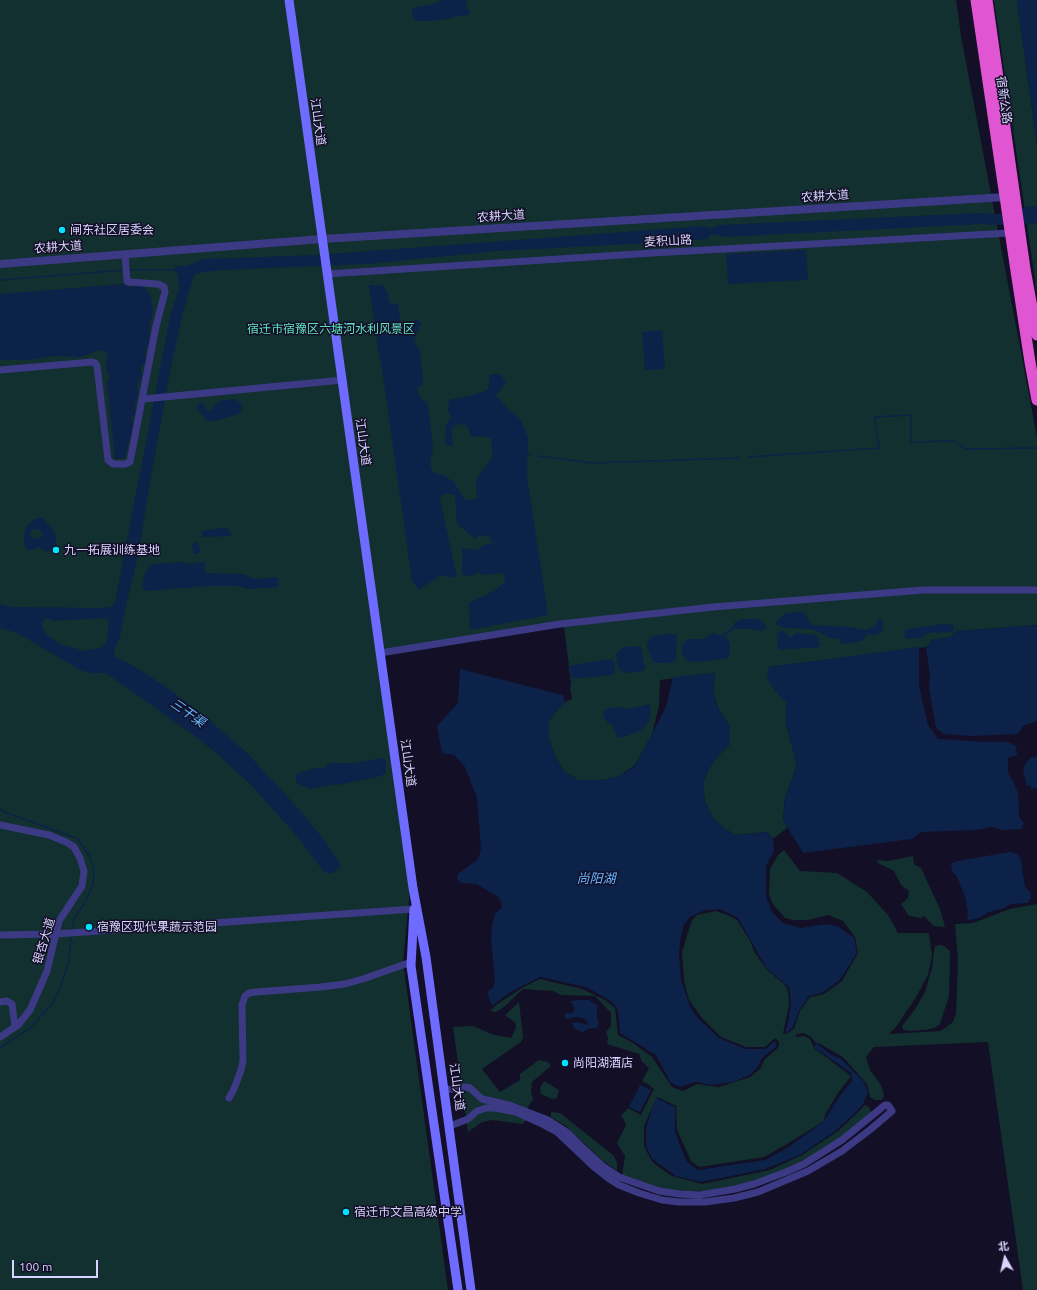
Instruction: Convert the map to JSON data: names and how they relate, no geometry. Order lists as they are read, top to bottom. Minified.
{"streets":{"highway":["宿新公路"],"main road":["江山大道"],"street":["农耕大道","麦积山路","银杏大道"]},"crossings":[["宿新公路","农耕大道"],["江山大道","农耕大道"],["江山大道","麦积山路"]],"water":["三干渠","尚阳湖"],"parks":["宿迁市宿豫区六塘河水利风景区"],"places":["闸东社区居委会","九一拓展训练基地","宿豫区现代果蔬示范园","尚阳湖酒店","宿迁市文昌高级中学"],"scale_bar":"100 m","north":"top"}
